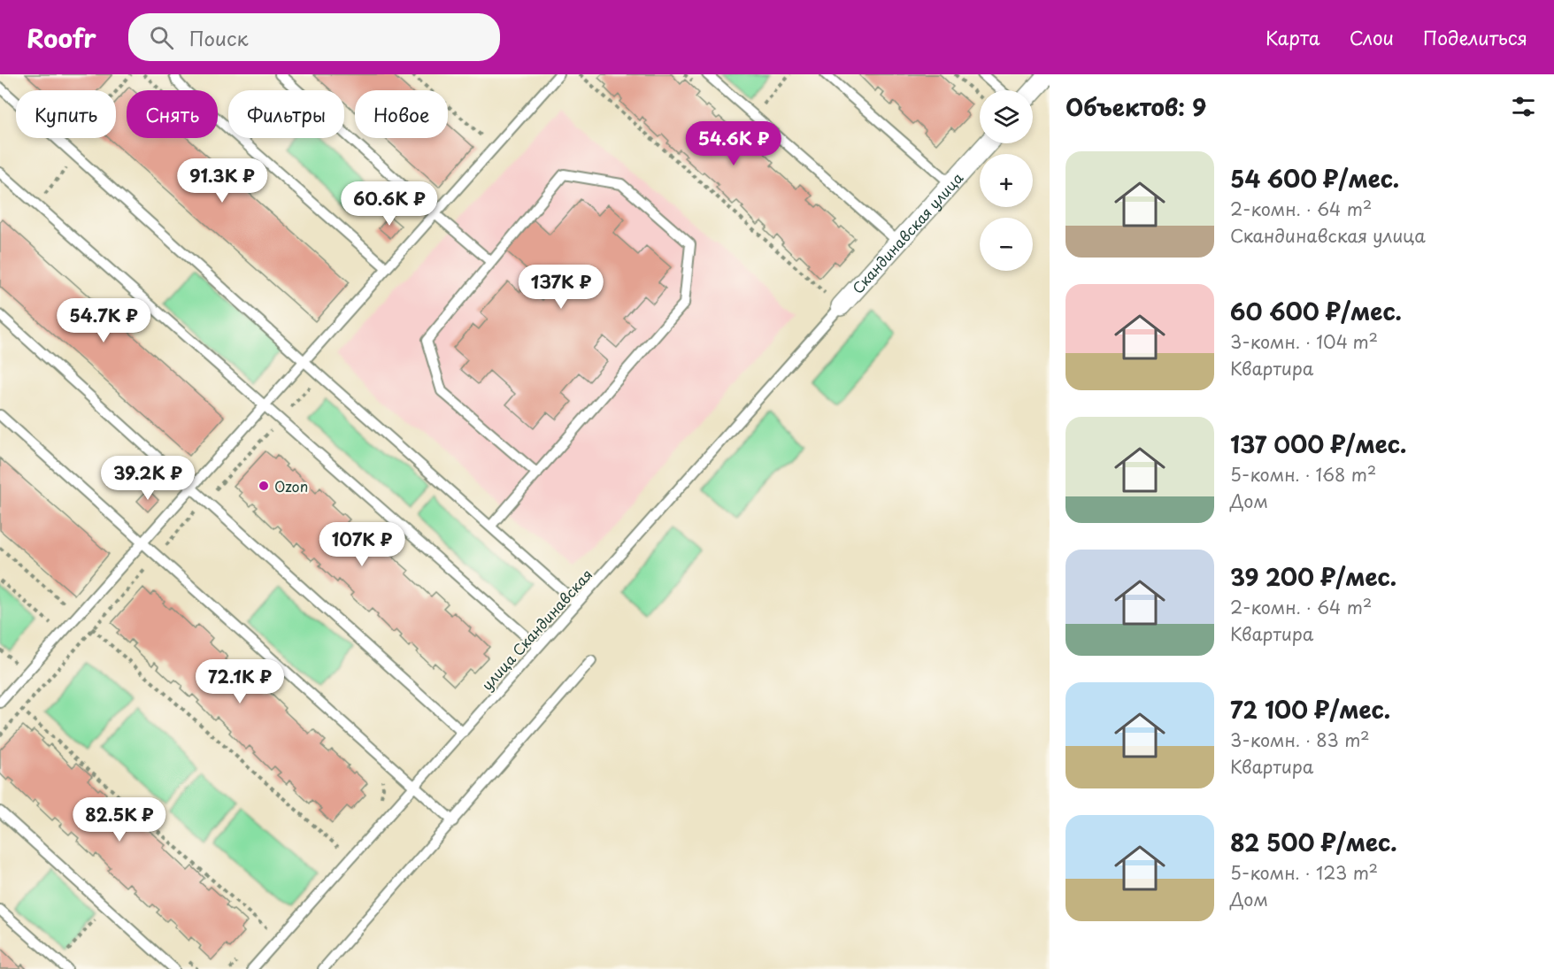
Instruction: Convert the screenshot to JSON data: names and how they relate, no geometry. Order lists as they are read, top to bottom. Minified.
{"streets":{"street":["Скандинавская улица"],"lane":["улица Скандинавская"]},"crossings":[["Скандинавская улица","улица Скандинавская"]],"places":["Ozon"],"page":{"header":"Roofr","search":"Поиск","nav":["Карта","Слои","Поделиться"],"heading":"Объектов: 9","map_buttons":["+","−"],"chip":["Купить","Снять","Фильтры","Новое"],"price":["54.6K ₽","91.3K ₽","60.6K ₽","137K ₽","54.7K ₽","39.2K ₽","107K ₽","72.1K ₽","82.5K ₽"],"list":[{"name":"54 600 ₽/мес.","note":"2-комн. · 64 m² · Скандинавская улица"},{"name":"60 600 ₽/мес.","note":"3-комн. · 104 m² · Квартира"},{"name":"137 000 ₽/мес.","note":"5-комн. · 168 m² · Дом"},{"name":"39 200 ₽/мес.","note":"2-комн. · 64 m² · Квартира"},{"name":"72 100 ₽/мес.","note":"3-комн. · 83 m² · Квартира"},{"name":"82 500 ₽/мес.","note":"5-комн. · 123 m² · Дом"}]}}
